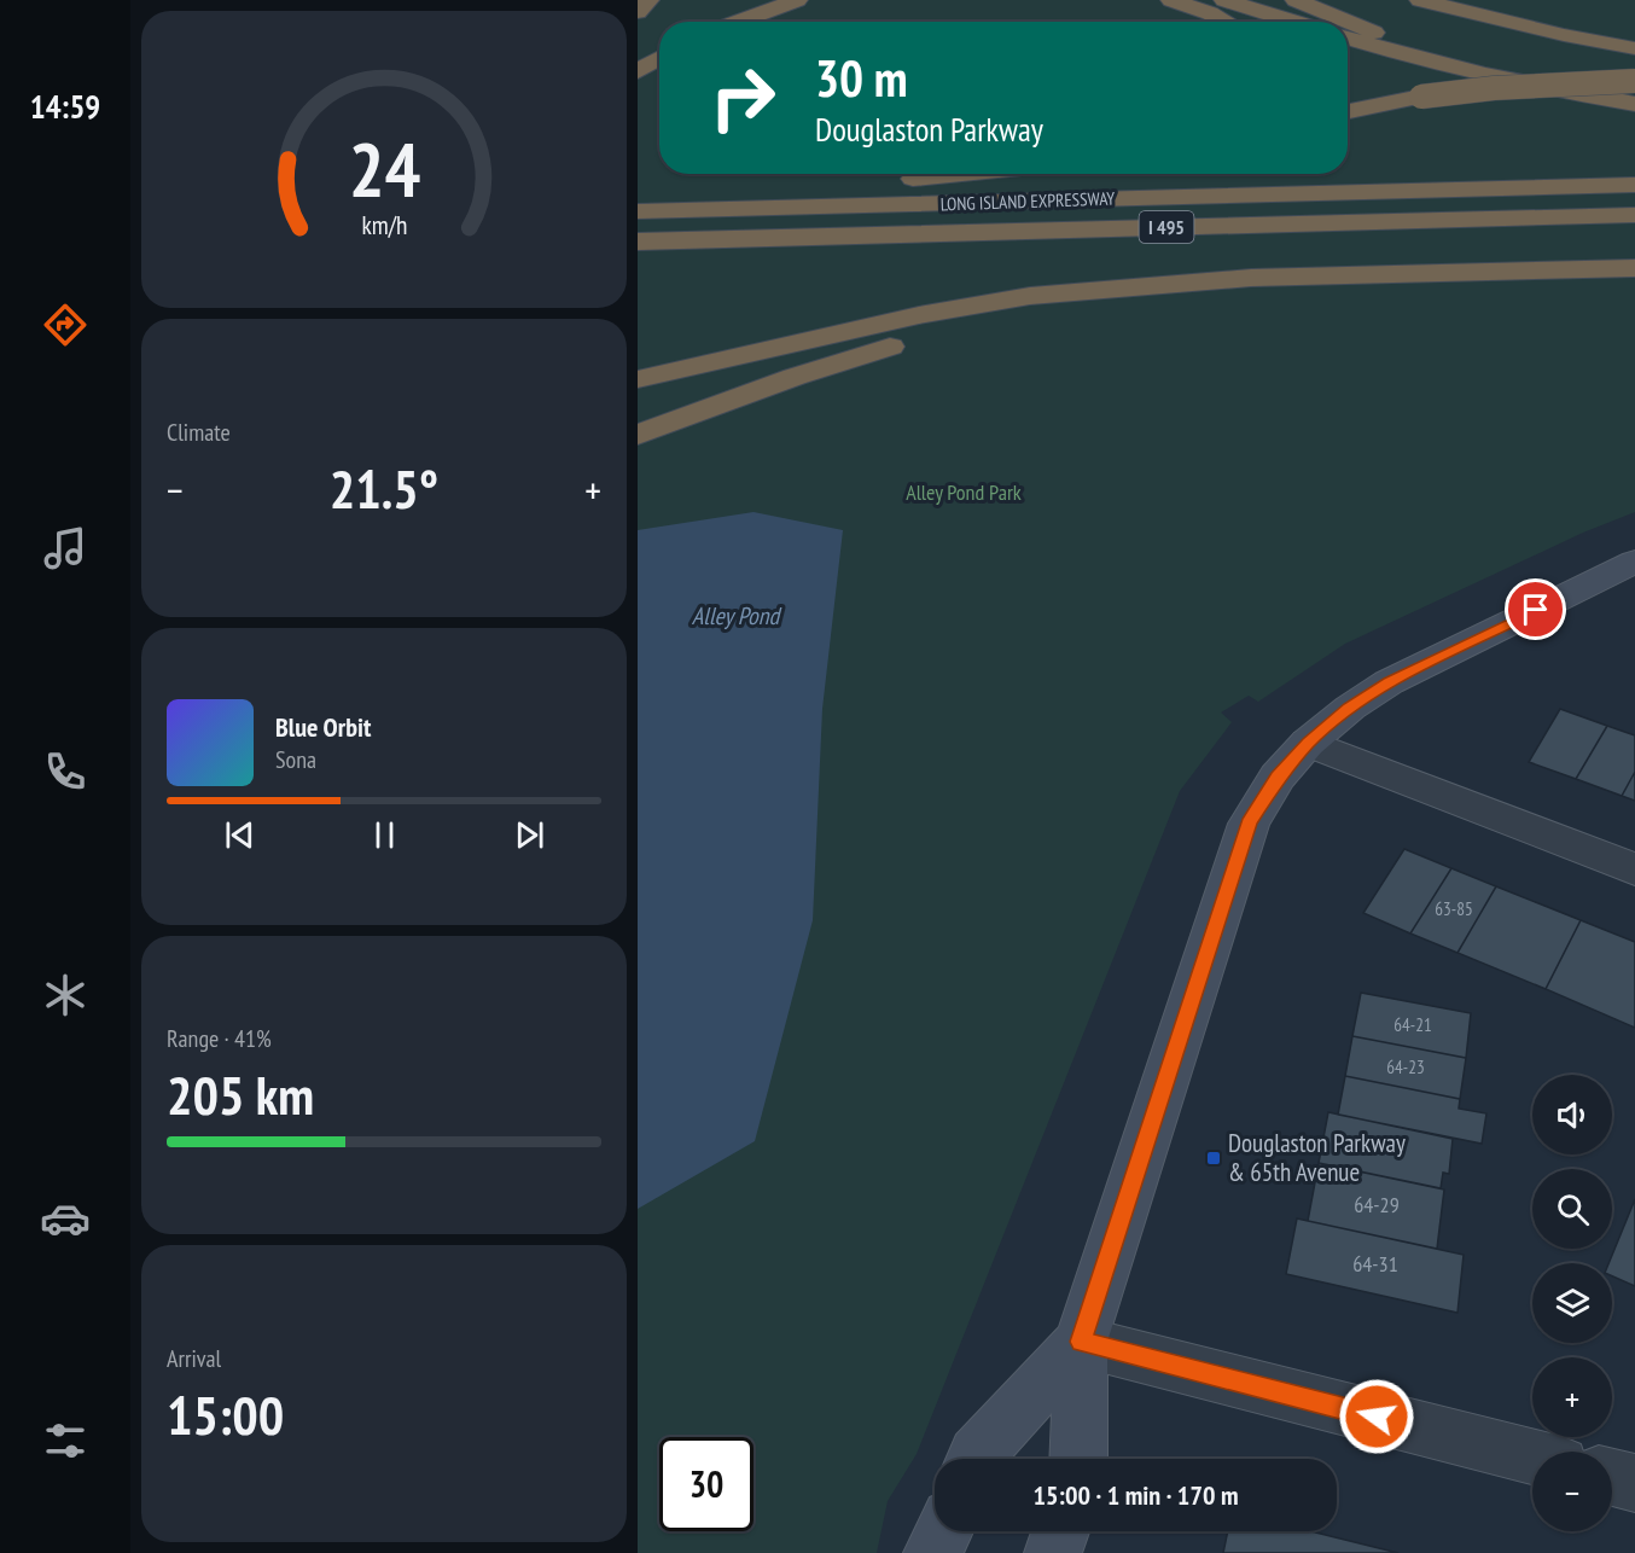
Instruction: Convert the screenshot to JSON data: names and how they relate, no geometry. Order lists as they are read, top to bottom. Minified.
{"streets":{"highway":["LONG ISLAND EXPRESSWAY","I 495"]},"water":["Alley Pond"],"parks":["Alley Pond Park"],"places":{"transit":["Douglaston Parkway & 65th Avenue"]},"house_numbers":["63-85","64-21","64-23","64-29","64-31"],"page":{"tabs":"14:59","turn":["30 m","Douglaston Parkway"],"tile":["Climate",["Range · 41%","205 km"],["Arrival","15:00"]],"heat":["−","21.5°","+"],"song":["Blue Orbit","Sona"],"map_buttons":["+","−"],"limit":"30","trip":"15:00 · 1 min · 170 m","gauge":["24","km/h"]}}
